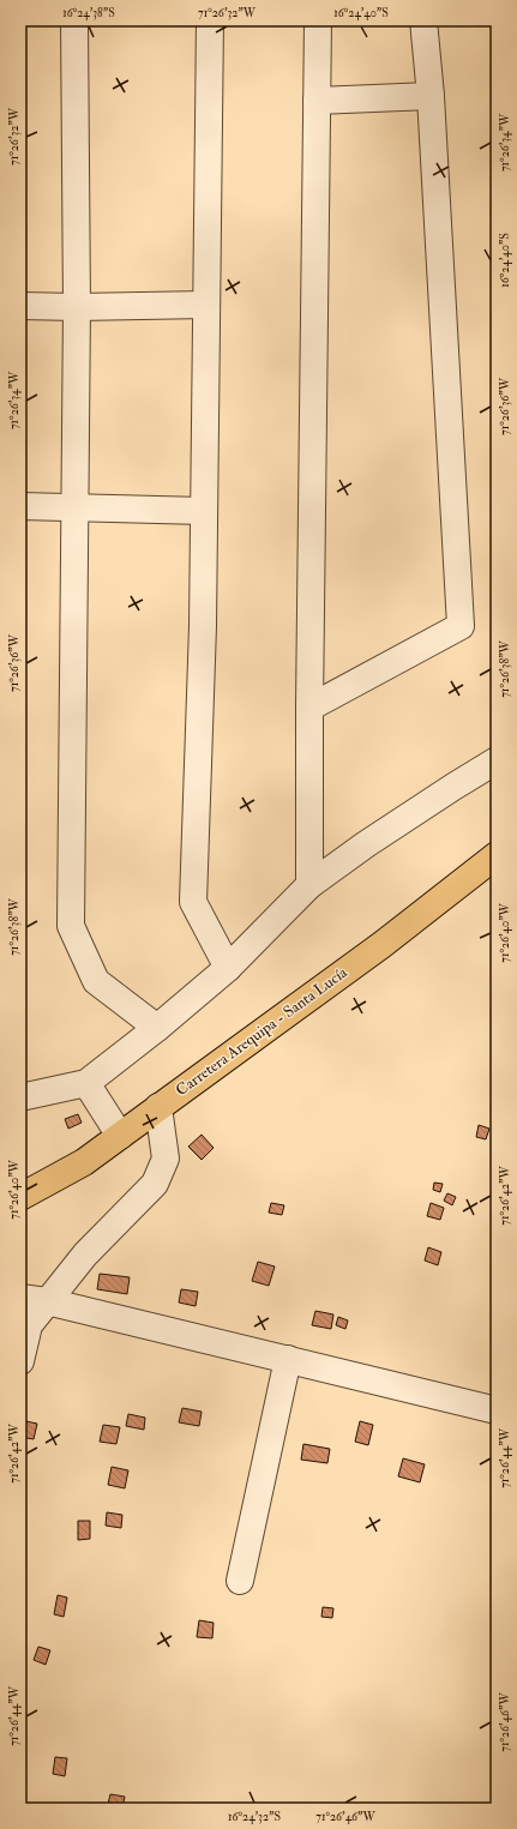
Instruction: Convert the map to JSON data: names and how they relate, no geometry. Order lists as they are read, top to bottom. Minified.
{"streets":{"main road":["Carretera Arequipa - Santa Lucía"]},"coordinates":["16°24'38\"S","71°26'32\"W","16°24'40\"S","71°26'34\"W","71°26'36\"W","71°26'38\"W","71°26'40\"W","71°26'42\"W","71°26'44\"W","71°26'46\"W","16°24'32\"S"]}
